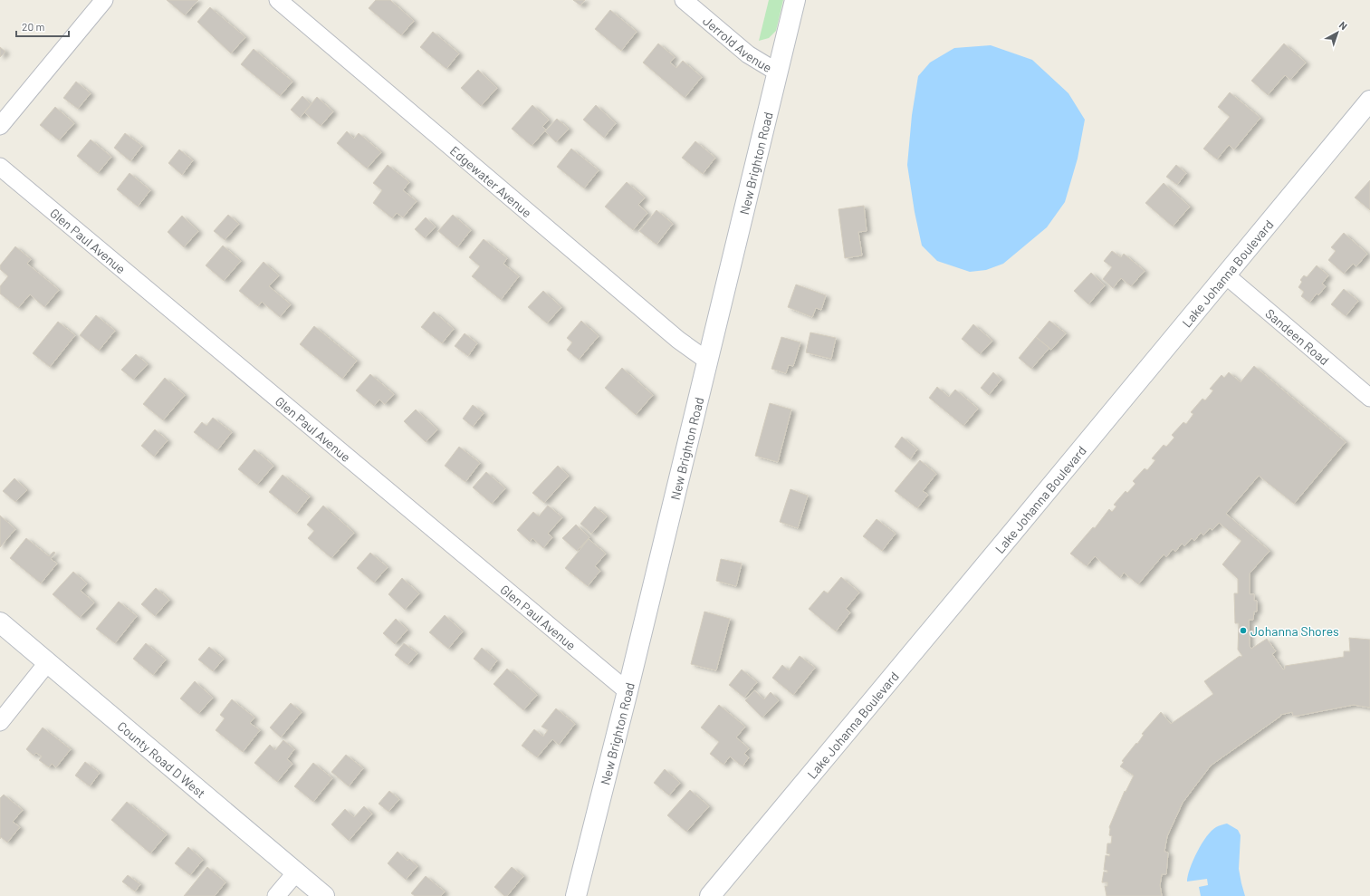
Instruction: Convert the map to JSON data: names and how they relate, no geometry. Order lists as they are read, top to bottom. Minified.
{"streets":{"street":["Jerrold Avenue","New Brighton Road","Edgewater Avenue","Glen Paul Avenue","Lake Johanna Boulevard","Sandeen Road","County Road D West"]},"crossings":[["Jerrold Avenue","New Brighton Road"],["New Brighton Road","Edgewater Avenue"],["New Brighton Road","Glen Paul Avenue"],["Lake Johanna Boulevard","Sandeen Road"]],"places":["Johanna Shores"],"scale_bar":"20 m","north":"top right"}
